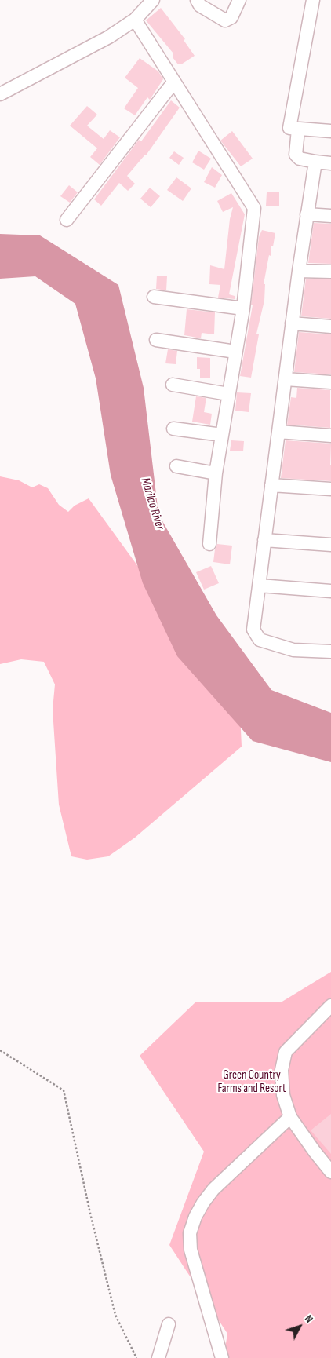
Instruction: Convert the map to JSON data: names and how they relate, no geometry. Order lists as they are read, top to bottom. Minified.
{"water":["Marilao River"],"parks":["Green Country Farms and Resort"],"north":"top right"}
